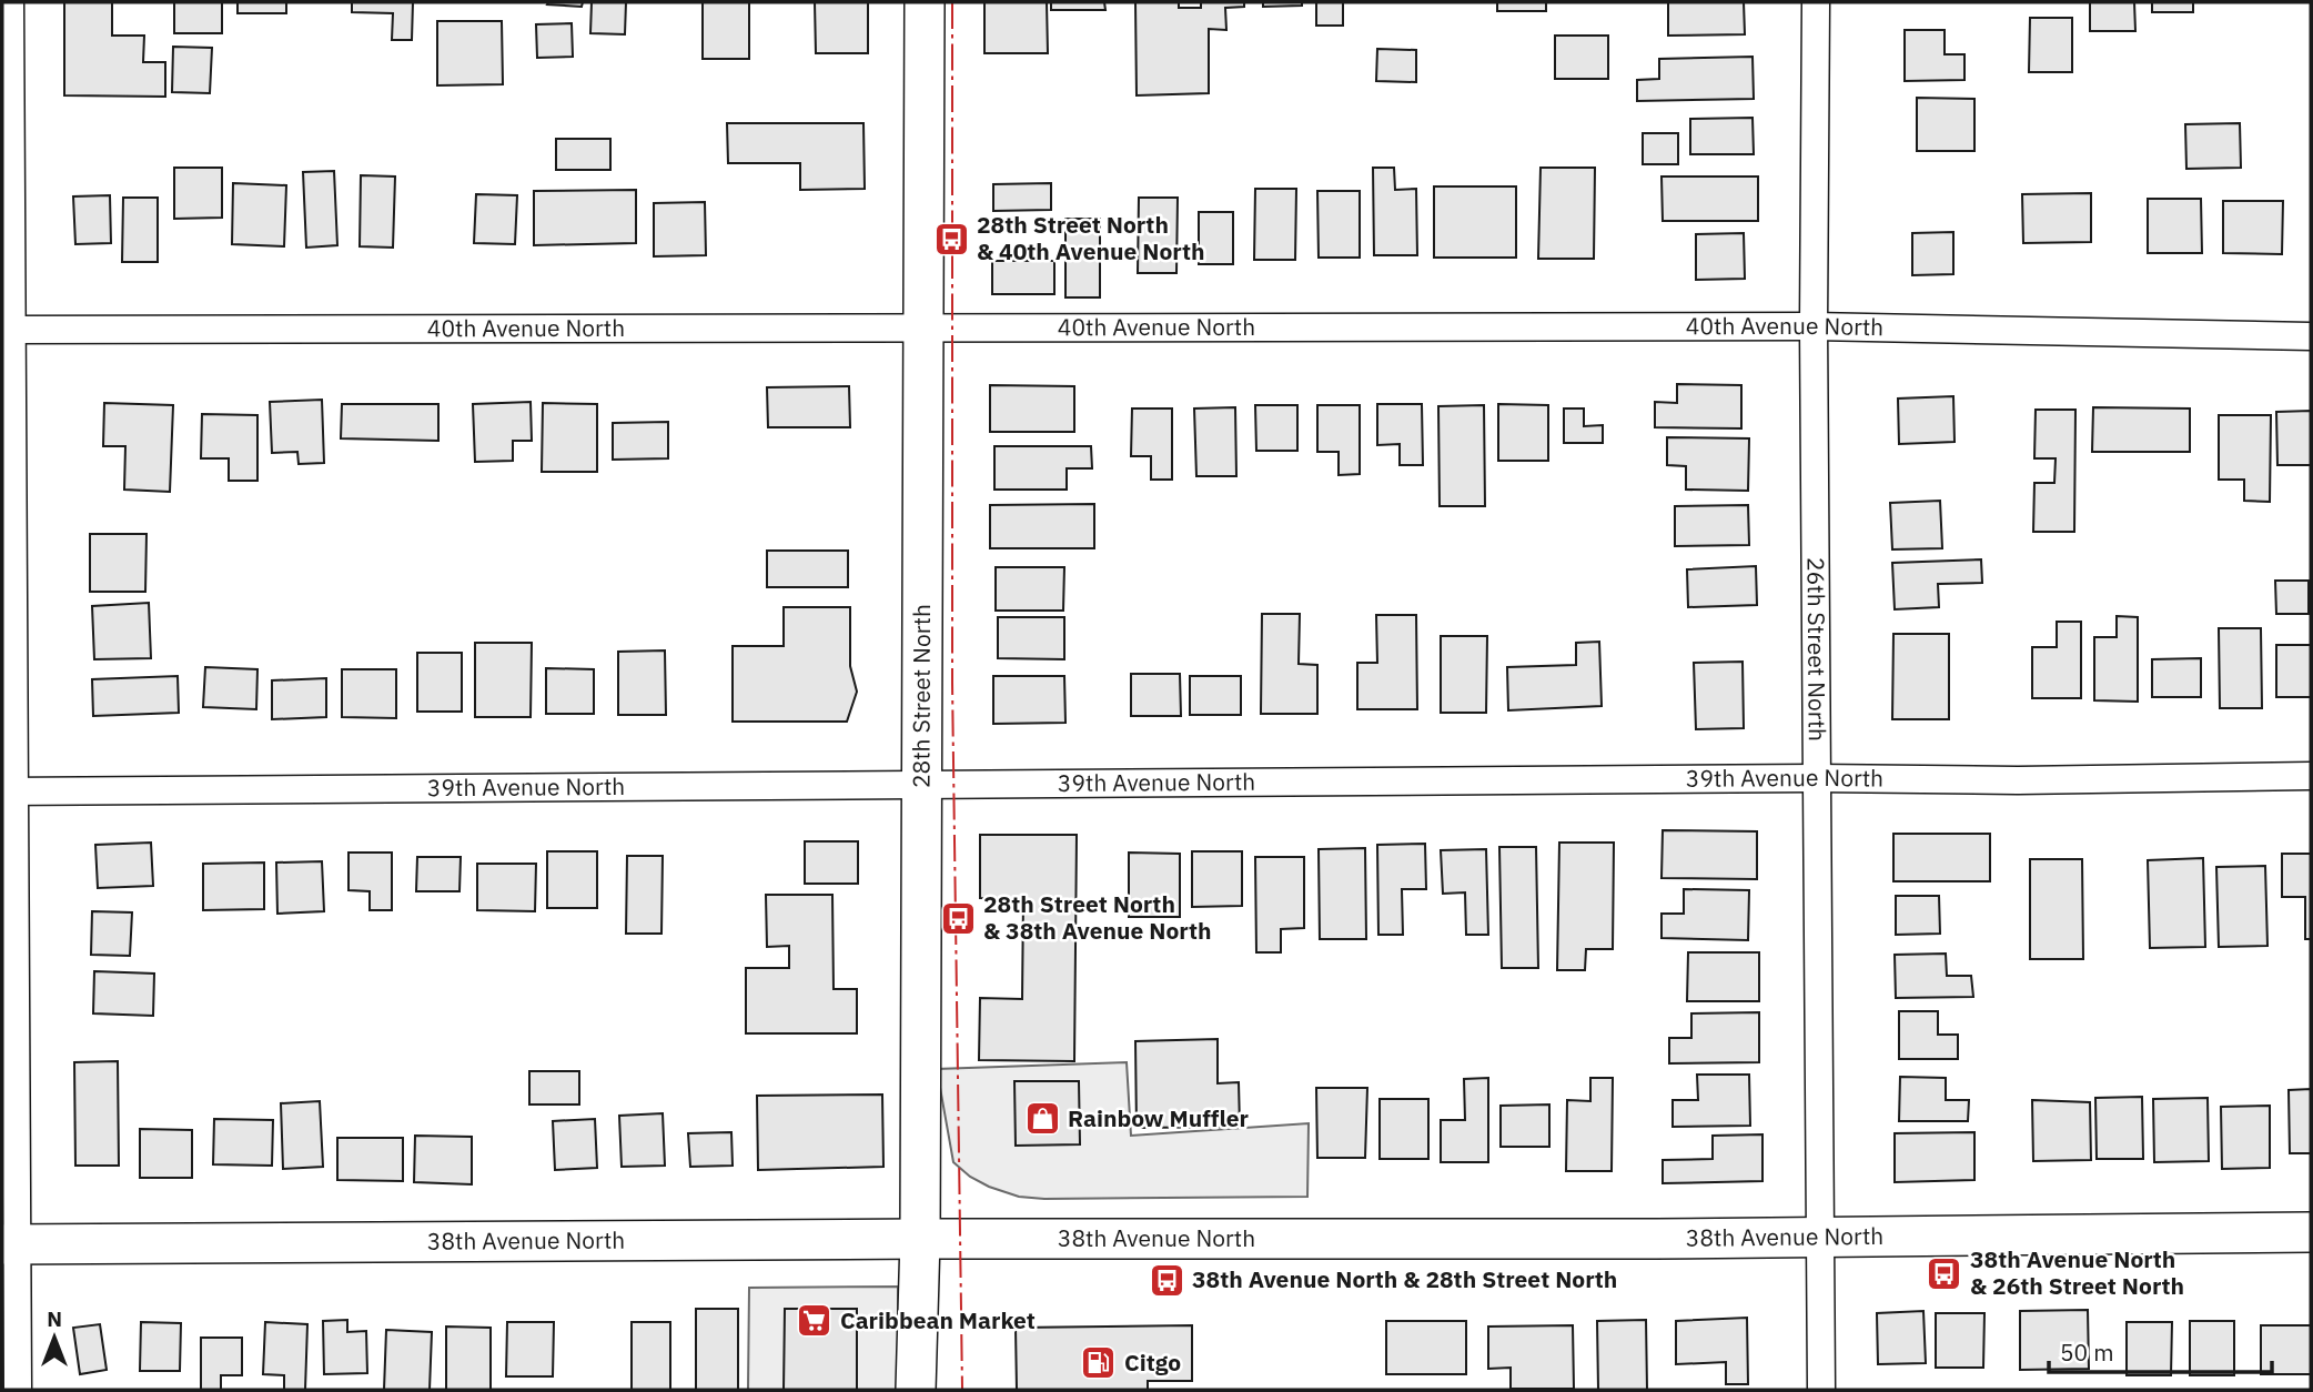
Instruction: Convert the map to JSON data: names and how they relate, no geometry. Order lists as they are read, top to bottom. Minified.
{"streets":{"main road":["28th Street North","38th Avenue North"],"street":["40th Avenue North","26th Street North","39th Avenue North"]},"crossings":[["40th Avenue North","26th Street North"],["40th Avenue North","28th Street North"],["26th Street North","39th Avenue North"],["26th Street North","38th Avenue North"],["28th Street North","39th Avenue North"],["28th Street North","38th Avenue North"]],"places":{"bus stop":["28th Street North & 40th Avenue North","28th Street North & 38th Avenue North","38th Avenue North & 26th Street North","38th Avenue North & 28th Street North"],"shop":["Rainbow Muffler"],"supermarket":["Caribbean Market"],"fuel station":["Citgo"]},"scale_bar":"50 m","north":"top"}
